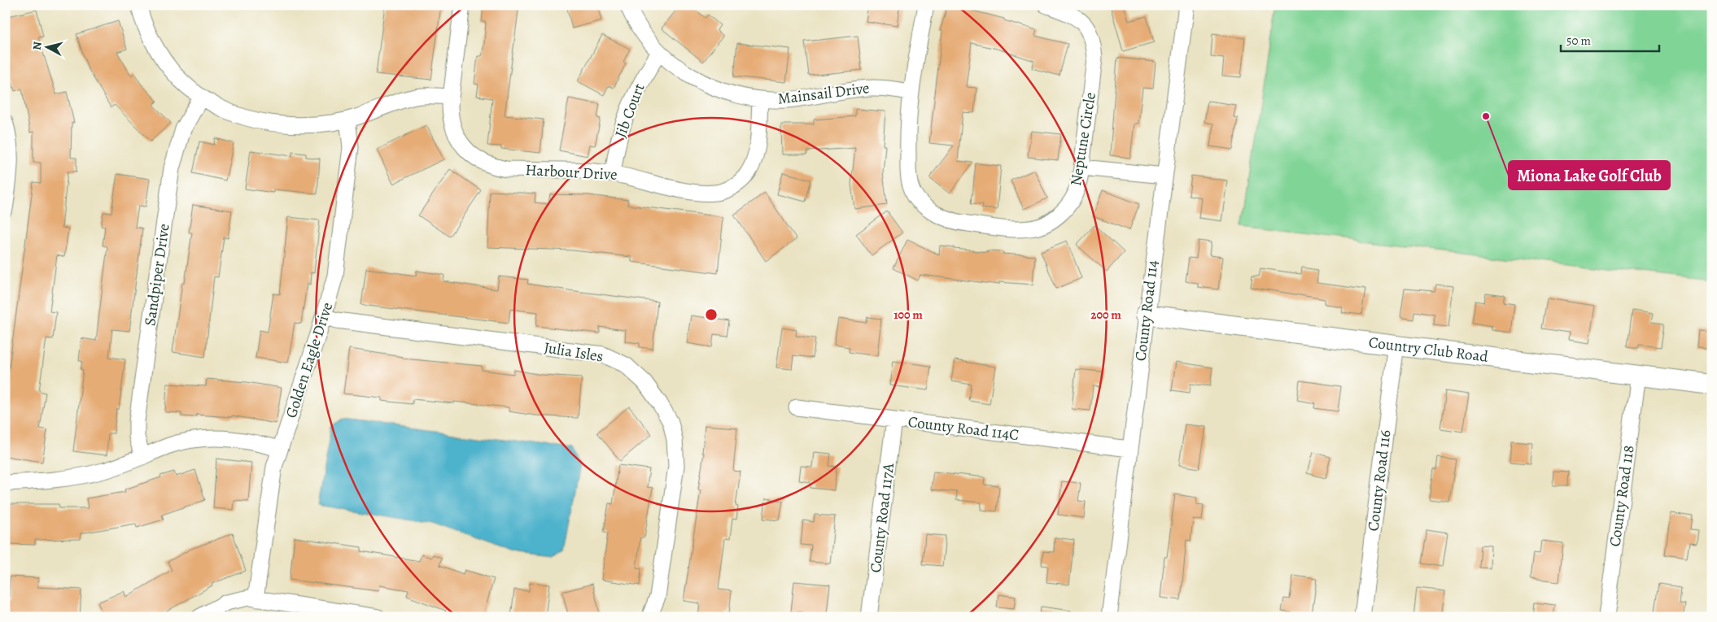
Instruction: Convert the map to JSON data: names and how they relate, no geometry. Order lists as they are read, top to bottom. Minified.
{"streets":{"street":["Mainsail Drive","Jib Court","Neptune Circle","Harbour Drive","Sandpiper Drive","County Road 114","Country Club Road","Julia Isles","Golden Eagle Drive","County Road 114C","County Road 116","County Road 118","County Road 117A"]},"crossings":[["Mainsail Drive","Jib Court"],["Mainsail Drive","Neptune Circle"],["Mainsail Drive","Harbour Drive"],["Jib Court","Harbour Drive"],["County Road 114","Country Club Road"],["County Road 114","County Road 114C"],["Country Club Road","County Road 116"],["Country Club Road","County Road 118"],["Julia Isles","Golden Eagle Drive"],["County Road 114C","County Road 117A"]],"places":["Miona Lake Golf Club"],"scale_bar":"50 m","north":"left","rings":["100 m","200 m"]}
